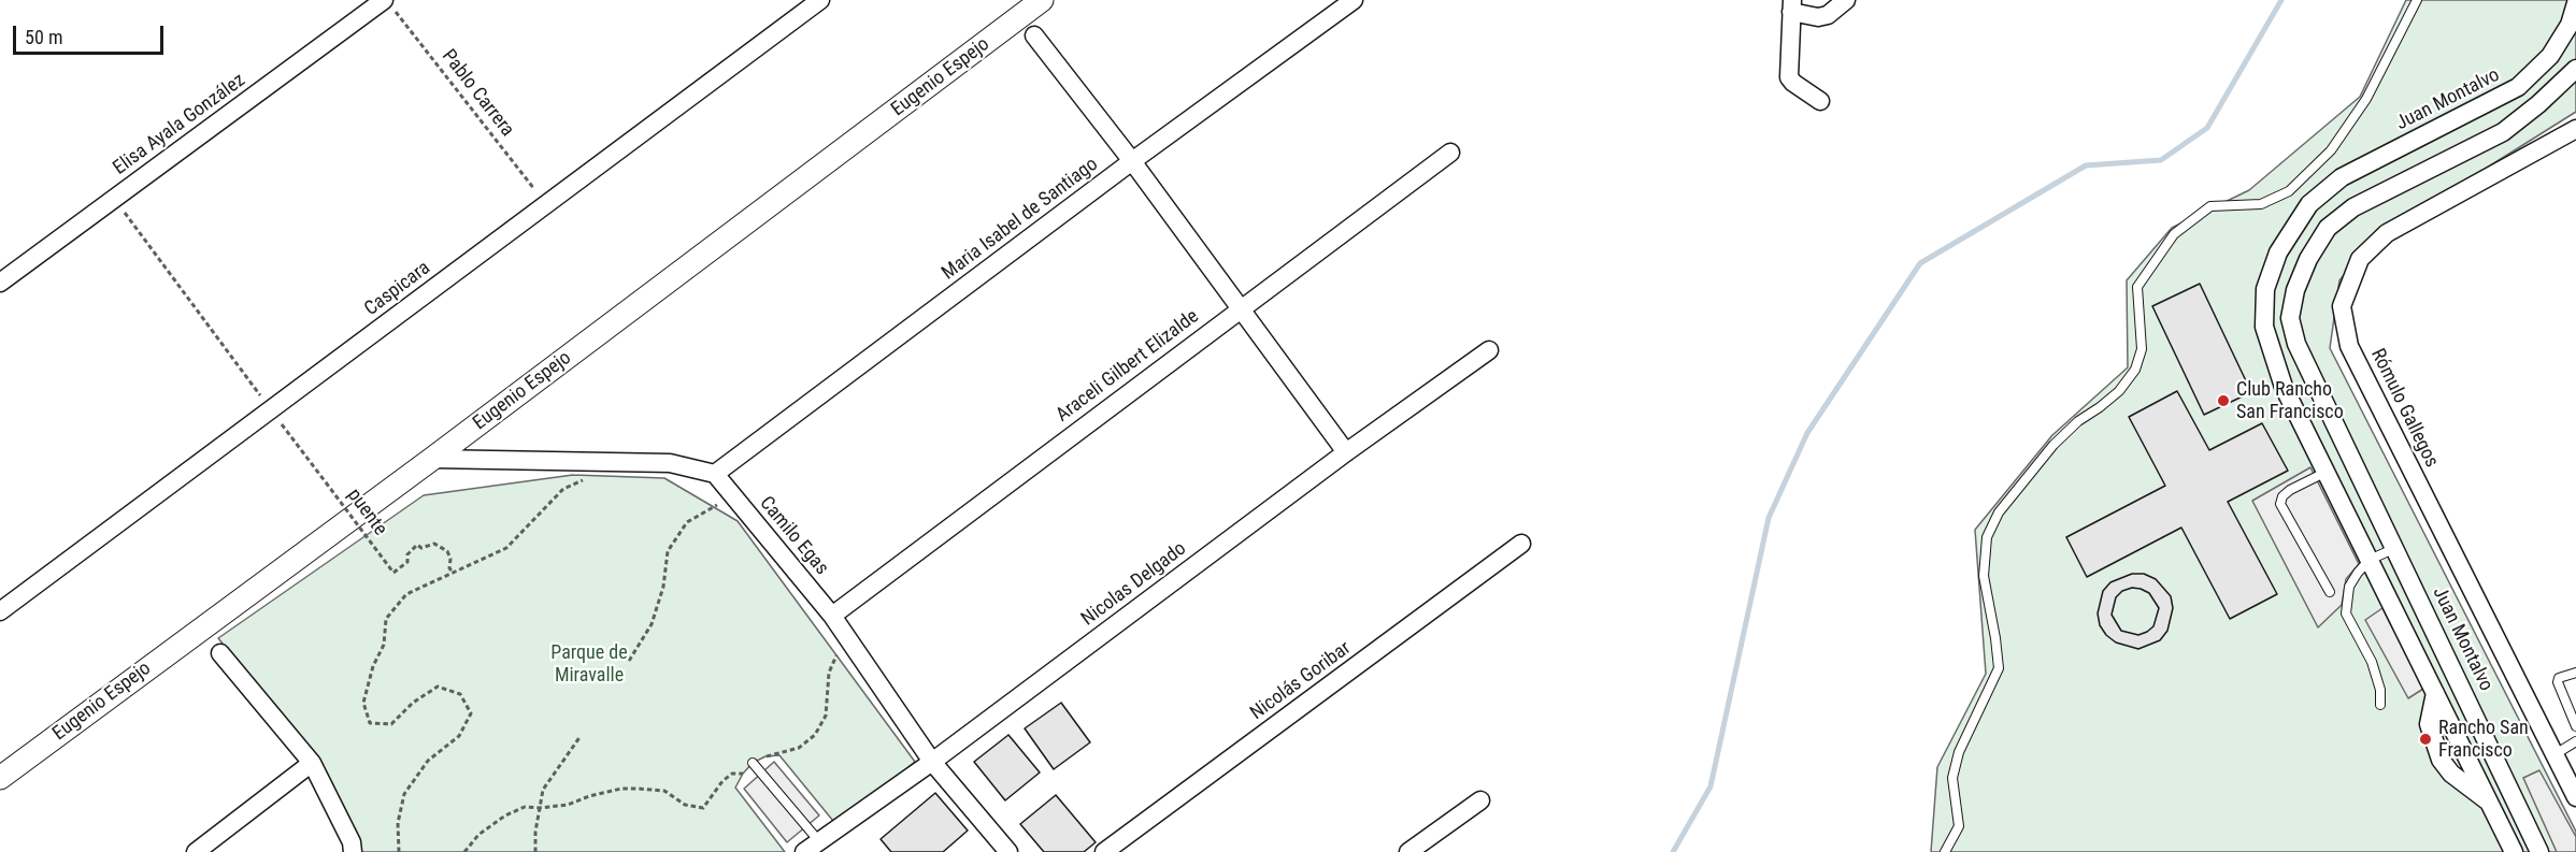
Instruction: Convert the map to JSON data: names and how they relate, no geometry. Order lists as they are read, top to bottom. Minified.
{"streets":{"street":["Eugenio Espejo","Juan Montalvo","Elisa Ayala González","Maria Isabel de Santiago","Caspicara","Araceli Gilbert Elizalde","Rómulo Gallegos","Camilo Egas","Nicolas Delgado","Nicolás Goribar"],"path":["Pablo Carrera","puente"]},"crossings":[["Pablo Carrera","Elisa Ayala González"],["Pablo Carrera","Caspicara"],["Elisa Ayala González","puente"],["Maria Isabel de Santiago","Camilo Egas"],["Caspicara","puente"],["Araceli Gilbert Elizalde","Camilo Egas"],["Camilo Egas","Nicolas Delgado"]],"parks":["Parque de Miravalle"],"places":["Club Rancho San Francisco","Rancho San Francisco"],"scale_bar":"50 m"}
